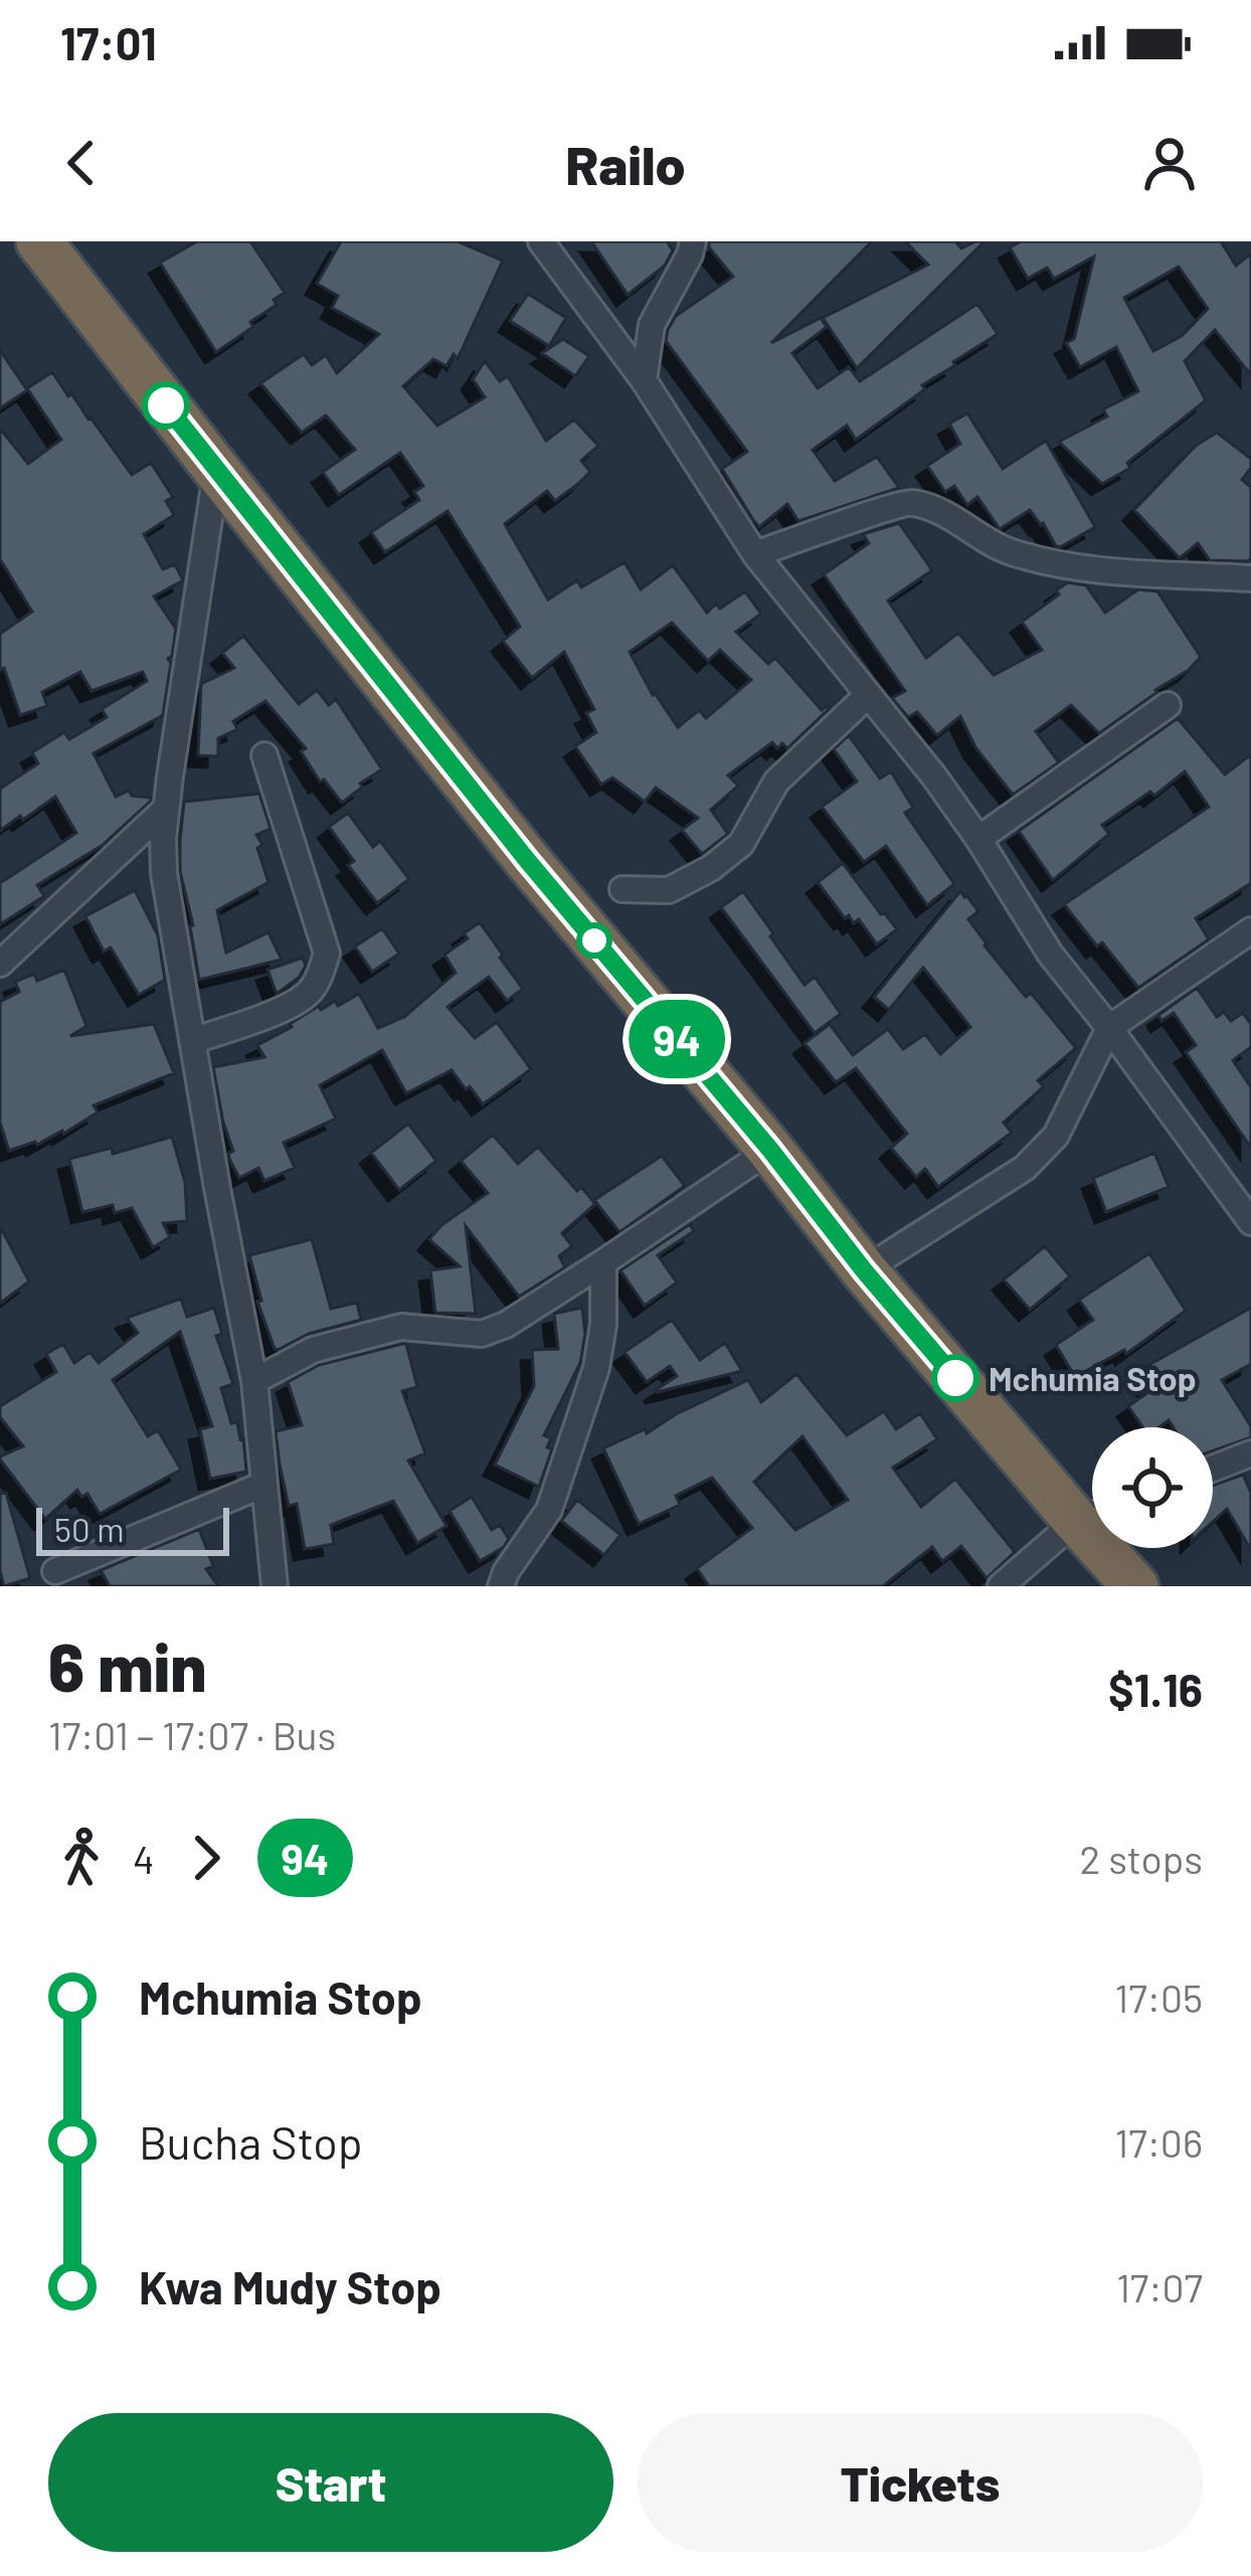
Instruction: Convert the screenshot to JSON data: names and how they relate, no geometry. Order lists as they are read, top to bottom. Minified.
{"places":["Mchumia Stop"],"lines":["bus line 94"],"scale_bar":"50 m","page":{"status":"17:01","header":"Railo","on_map":"94","scale":"50 m","heading":["6 min","17:01 – 17:07 · Bus","$1.16"],"legs":["4","94","2 stops"],"list":[{"name":"Mchumia Stop","value":"17:05"},{"name":"Bucha Stop","value":"17:06"},{"name":"Kwa Mudy Stop","value":"17:07"}],"buttons":["Start","Tickets"]}}
